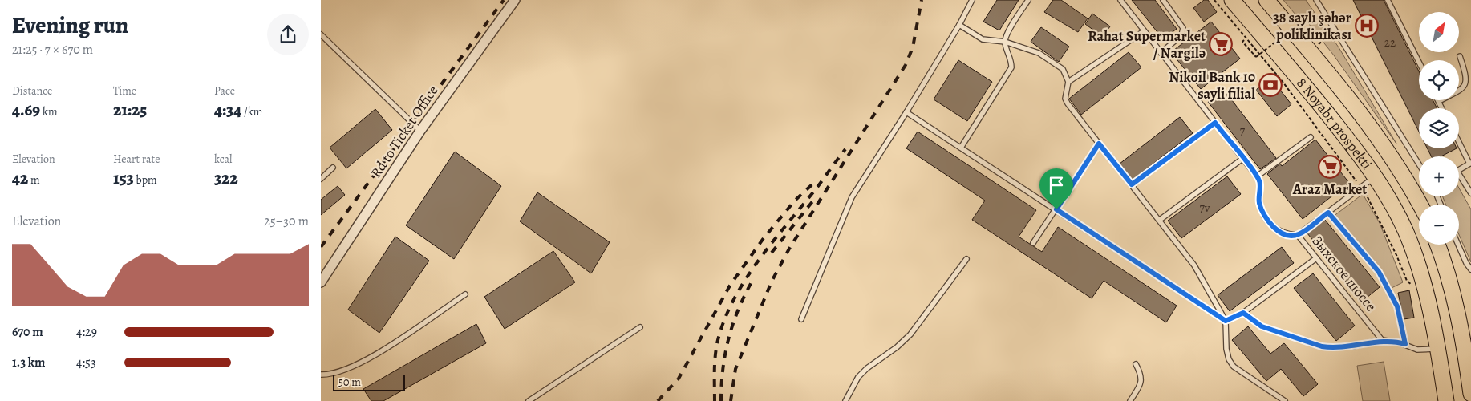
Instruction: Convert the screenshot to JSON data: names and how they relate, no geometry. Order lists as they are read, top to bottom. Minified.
{"streets":{"highway":["8 Noyabr prospekti"],"street":["Rd to Ticket Office"],"lane":["Зыхское шоссе"]},"places":{"hospital":["38 saylı şəhər poliklinikası"],"supermarket":["Rahat Supermarket / Nargilə","Araz Market"],"bank":["Nikoil Bank 10 sayli filial"]},"house_numbers":["22","7","7v"],"scale_bar":"50 m","north":"top right","page":{"heading":["Evening run","21:25 · 7 × 670 m"],"map_buttons":["+","−"],"stats":[["Distance","4.69 km"],["Time","21:25"],["Pace","4:34 /km"],["Elevation","42 m"],["Heart rate","153 bpm"],["kcal","322"]],"chart":["Elevation","25–30 m"],"list":[{"name":"670 m","note":"4:29"},{"name":"1.3 km","note":"4:53"}],"scale":"50 m"}}
